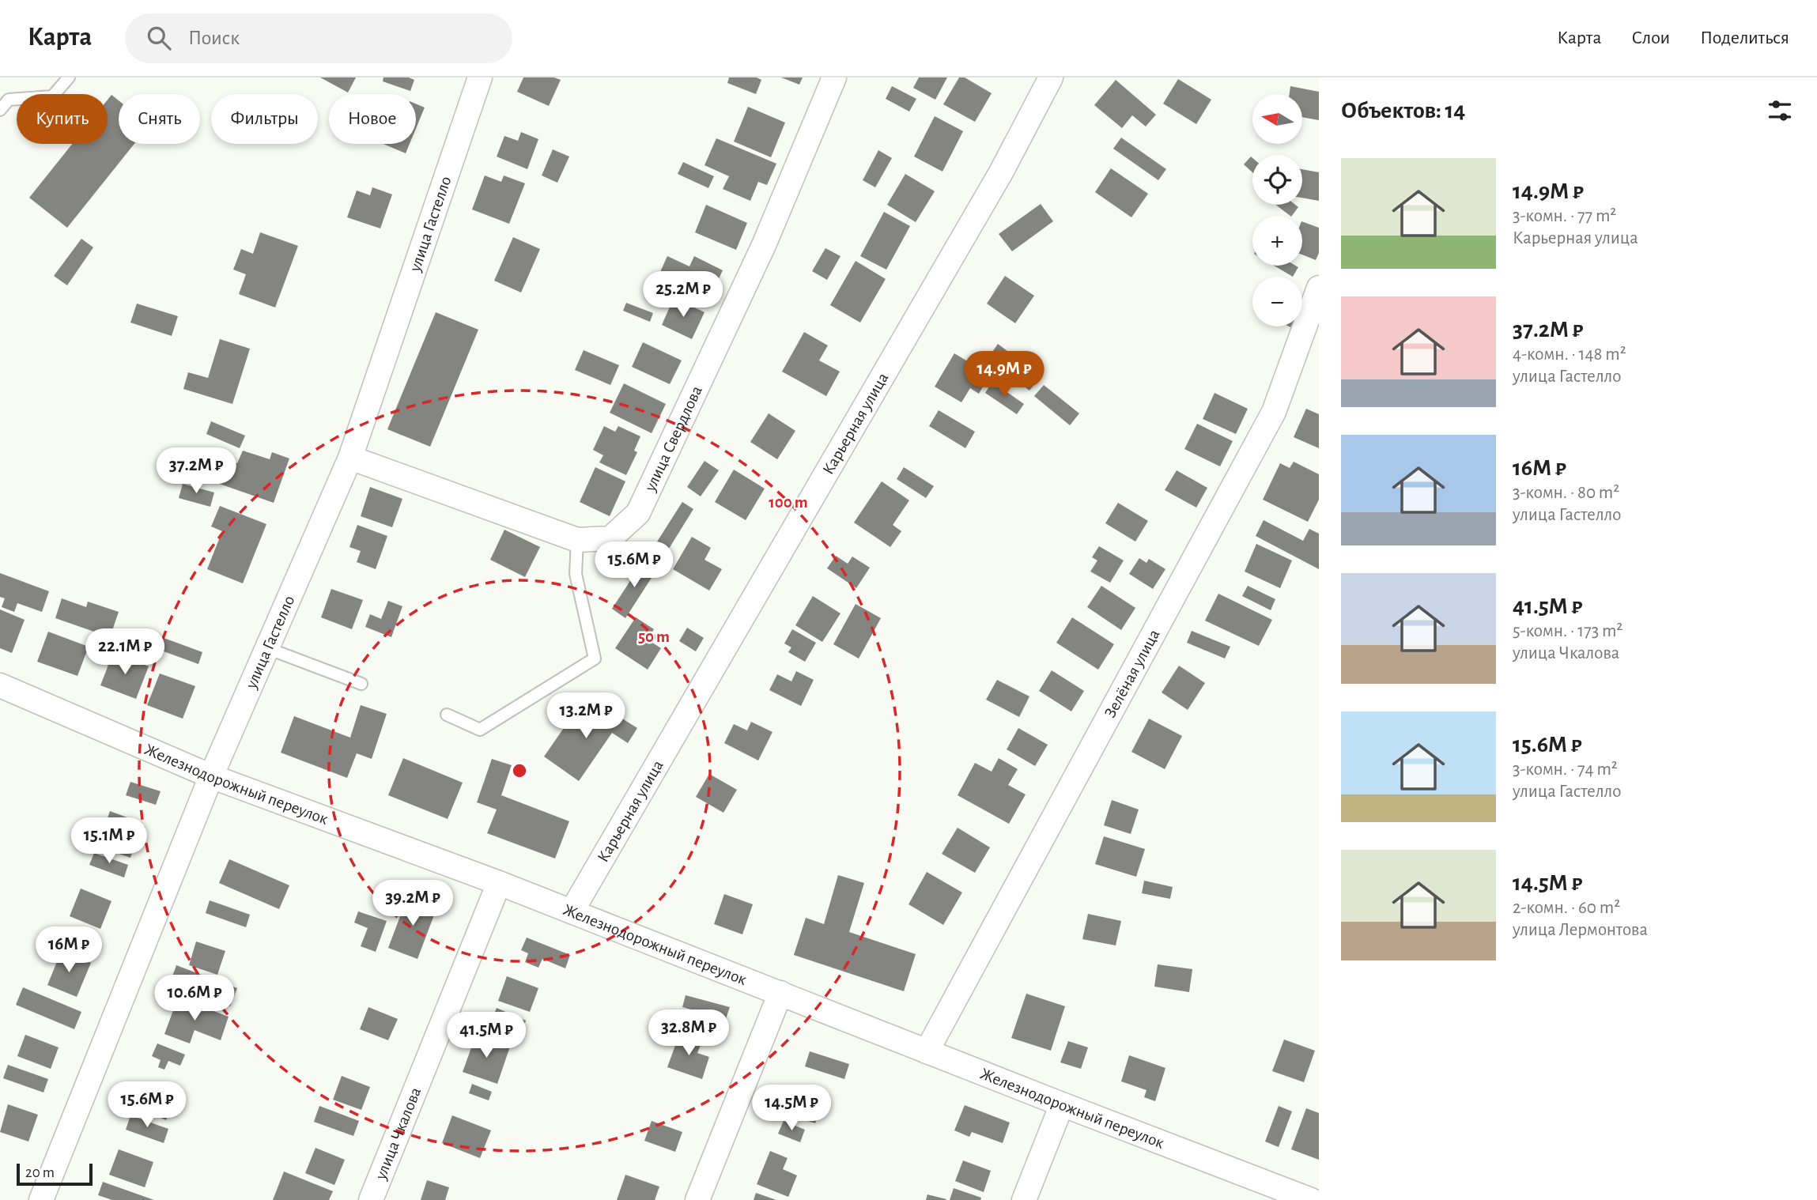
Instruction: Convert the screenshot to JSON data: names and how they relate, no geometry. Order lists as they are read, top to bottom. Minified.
{"streets":{"street":["улица Гастелло","Карьерная улица","улица Свердлова","Зелёная улица","Железнодорожный переулок","улица Чкалова"]},"crossings":[["улица Гастелло","улица Свердлова"],["улица Гастелло","Железнодорожный переулок"],["Карьерная улица","Железнодорожный переулок"],["Зелёная улица","Железнодорожный переулок"],["Железнодорожный переулок","улица Чкалова"]],"scale_bar":"20 m","north":"left","page":{"header":"Карта","search":"Поиск","nav":["Карта","Слои","Поделиться"],"heading":"Объектов: 14","map_buttons":["+","−"],"chip":["Купить","Снять","Фильтры","Новое"],"list":[{"name":"14.9M ₽","note":"3-комн. · 77 m² · Карьерная улица"},{"name":"37.2M ₽","note":"4-комн. · 148 m² · улица Гастелло"},{"name":"16M ₽","note":"3-комн. · 80 m² · улица Гастелло"},{"name":"41.5M ₽","note":"5-комн. · 173 m² · улица Чкалова"},{"name":"15.6M ₽","note":"3-комн. · 74 m² · улица Гастелло"},{"name":"14.5M ₽","note":"2-комн. · 60 m² · улица Лермонтова"}],"price":["25.2M ₽","14.9M ₽","37.2M ₽","15.6M ₽","22.1M ₽","13.2M ₽","15.1M ₽","39.2M ₽","16M ₽","10.6M ₽","32.8M ₽","41.5M ₽","15.6M ₽","14.5M ₽"],"scale":"20 m"},"rings":["100 m","50 m"]}
